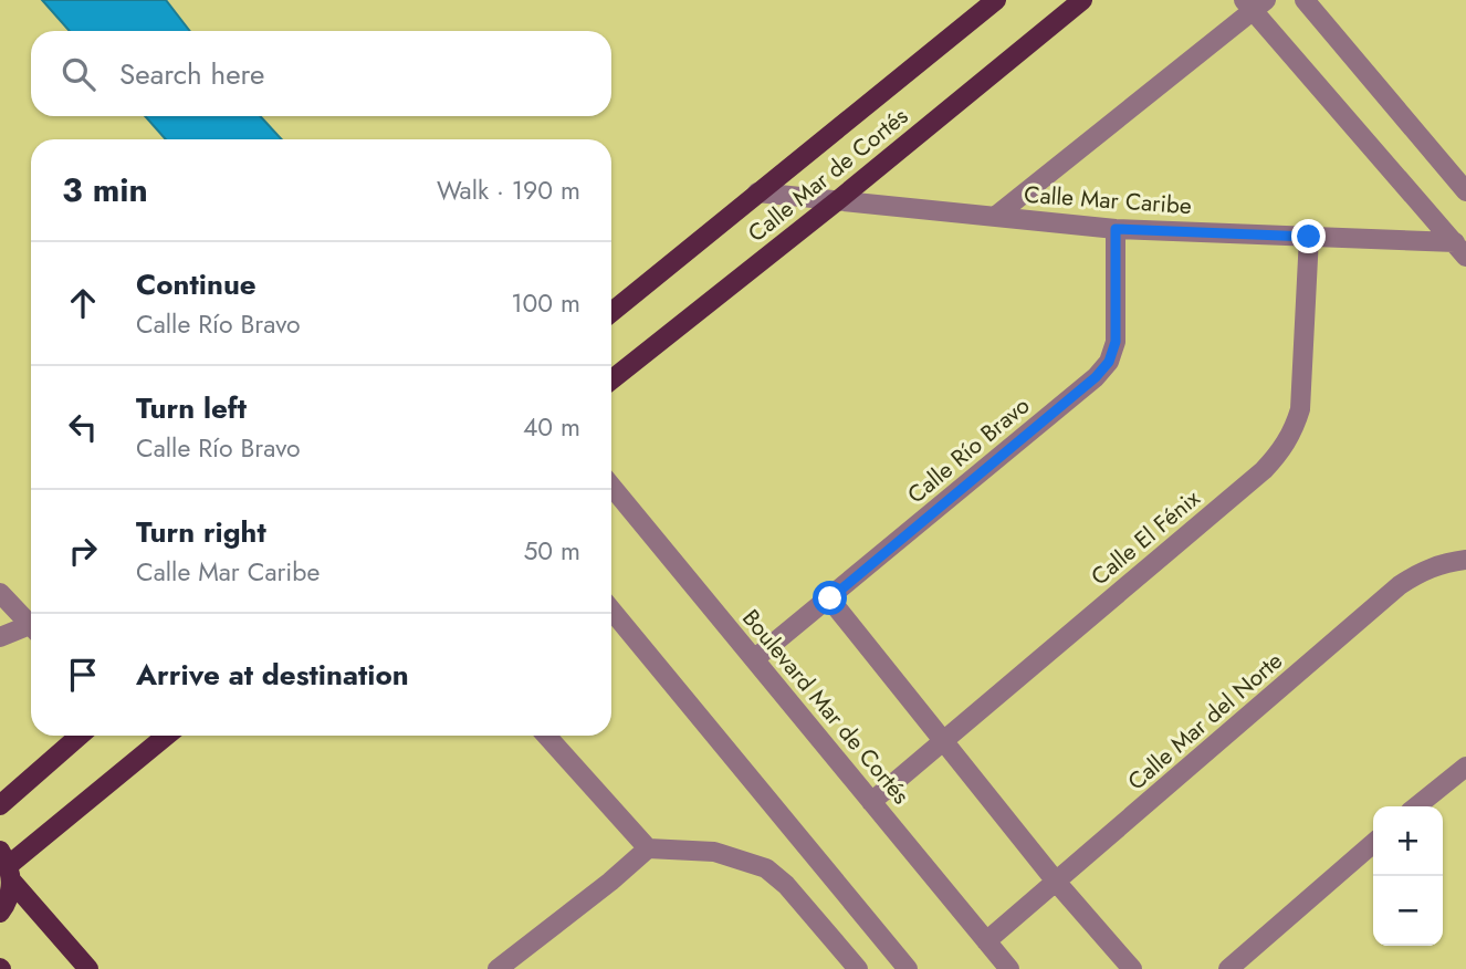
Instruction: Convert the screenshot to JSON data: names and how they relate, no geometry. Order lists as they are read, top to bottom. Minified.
{"streets":{"main road":["Calle Mar de Cortés"],"street":["Calle Mar Caribe","Calle Río Bravo","Calle El Fénix","Boulevard Mar de Cortés","Calle Mar del Norte"]},"crossings":[["Calle Mar de Cortés","Calle Mar Caribe"],["Calle Mar Caribe","Calle Río Bravo"],["Calle Mar Caribe","Calle El Fénix"],["Calle Río Bravo","Boulevard Mar de Cortés"],["Calle El Fénix","Boulevard Mar de Cortés"],["Boulevard Mar de Cortés","Calle Mar del Norte"]],"page":{"search":"Search here","heading":["3 min","Walk · 190 m"],"list":[["Continue","Calle Río Bravo","100 m"],["Turn left","Calle Río Bravo","40 m"],["Turn right","Calle Mar Caribe","50 m"],"Arrive at destination"],"map_buttons":["+","−"]}}
